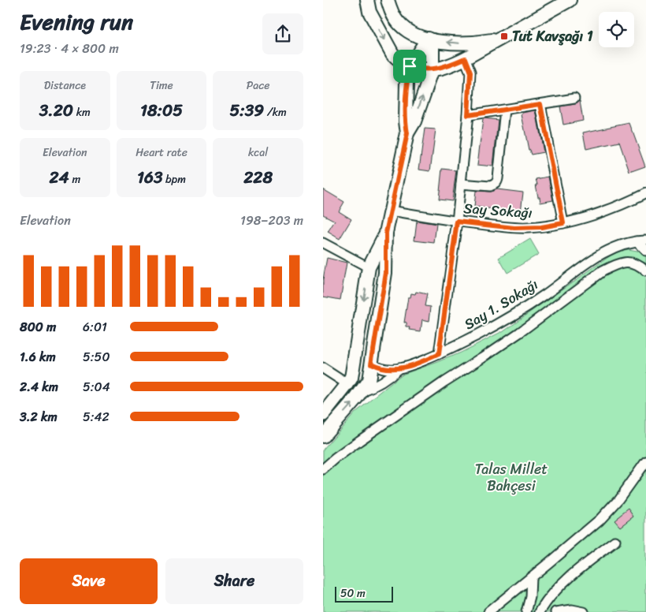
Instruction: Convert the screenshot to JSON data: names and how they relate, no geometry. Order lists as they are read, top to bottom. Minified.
{"streets":{"street":["Say Sokağı","Say 1. Sokağı"]},"parks":["Talas Millet Bahçesi"],"places":{"transit":["Tut Kavşağı 1"]},"scale_bar":"50 m","page":{"heading":["Evening run","19:23 · 4 × 800 m"],"stats":[["Distance","3.20 km"],["Time","18:05"],["Pace","5:39 /km"],["Elevation","24 m"],["Heart rate","163 bpm"],["kcal","228"]],"chart":["Elevation","198–203 m"],"list":[{"name":"800 m","note":"6:01"},{"name":"1.6 km","note":"5:50"},{"name":"2.4 km","note":"5:04"},{"name":"3.2 km","note":"5:42"}],"buttons":["Save","Share"],"scale":"50 m"}}
